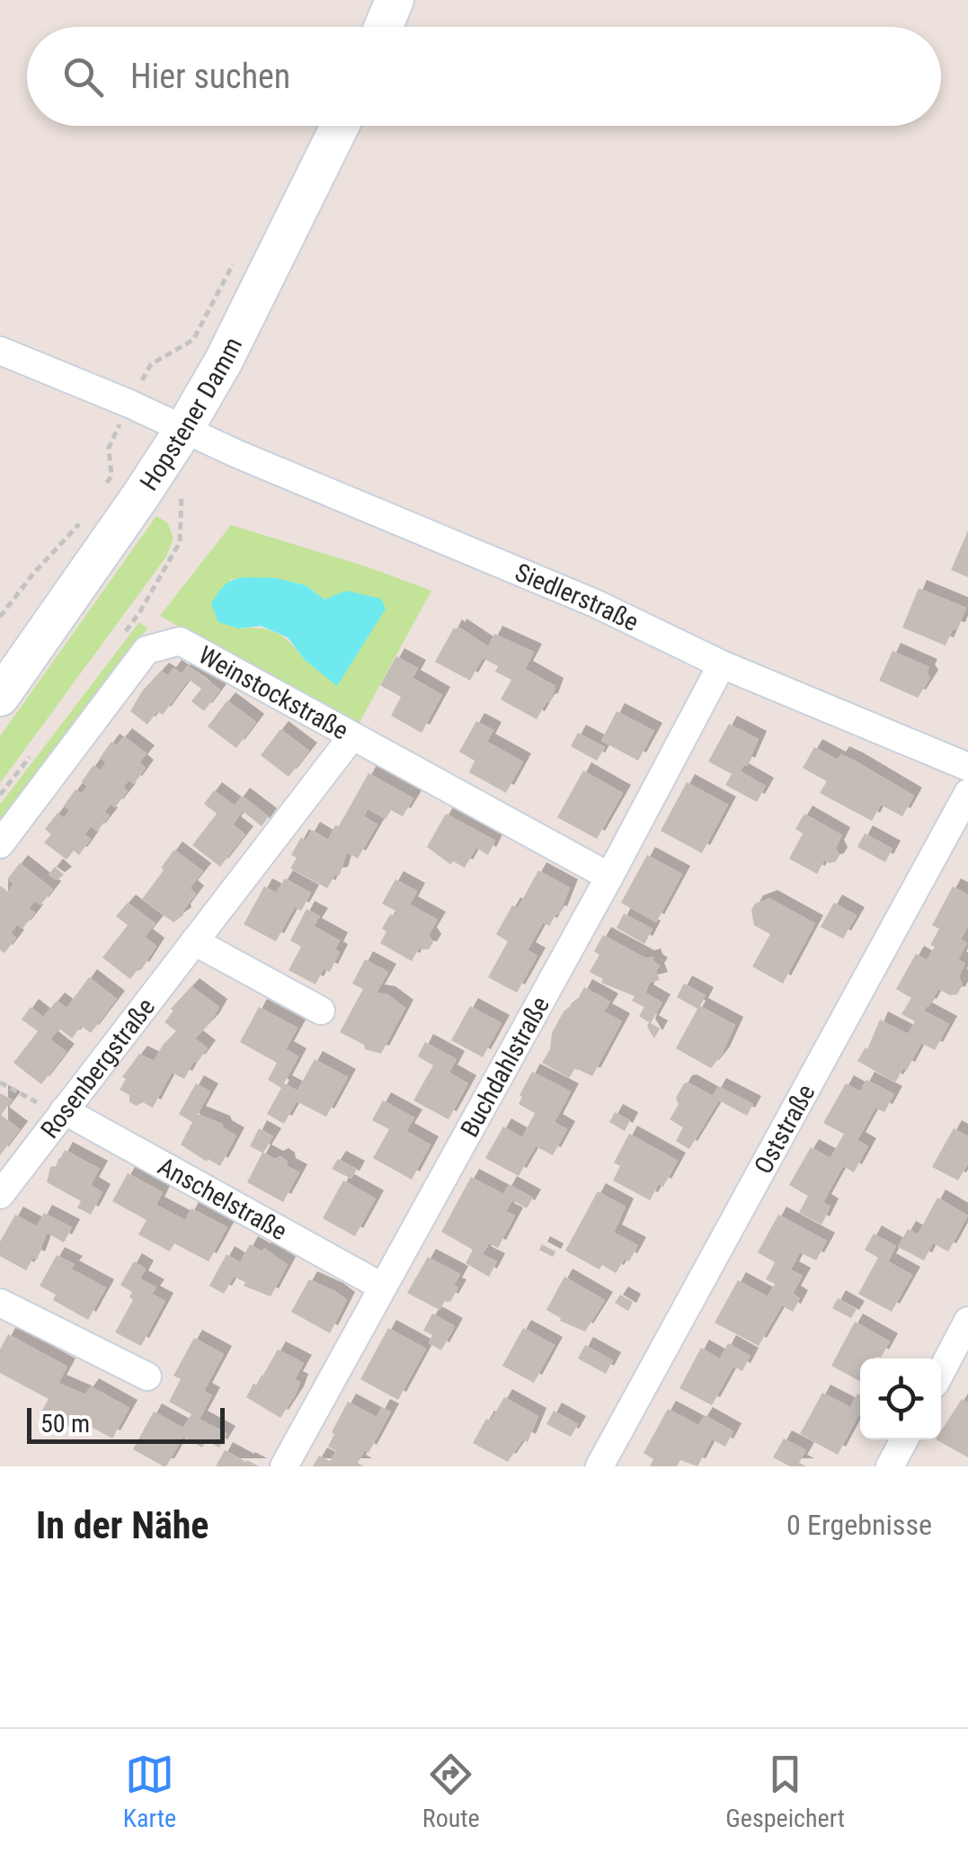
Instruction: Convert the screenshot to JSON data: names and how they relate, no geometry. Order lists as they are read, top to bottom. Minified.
{"streets":{"main road":["Hopstener Damm"],"street":["Siedlerstraße","Weinstockstraße","Buchdahlstraße","Rosenbergstraße","Oststraße","Anschelstraße"]},"crossings":[["Hopstener Damm","Siedlerstraße"],["Siedlerstraße","Buchdahlstraße"],["Weinstockstraße","Buchdahlstraße"],["Weinstockstraße","Rosenbergstraße"],["Buchdahlstraße","Anschelstraße"],["Rosenbergstraße","Anschelstraße"]],"scale_bar":"50 m","page":{"search":"Hier suchen","scale":"50 m","heading":["In der Nähe","0 Ergebnisse"],"nav":["Karte","Route","Gespeichert"]}}
